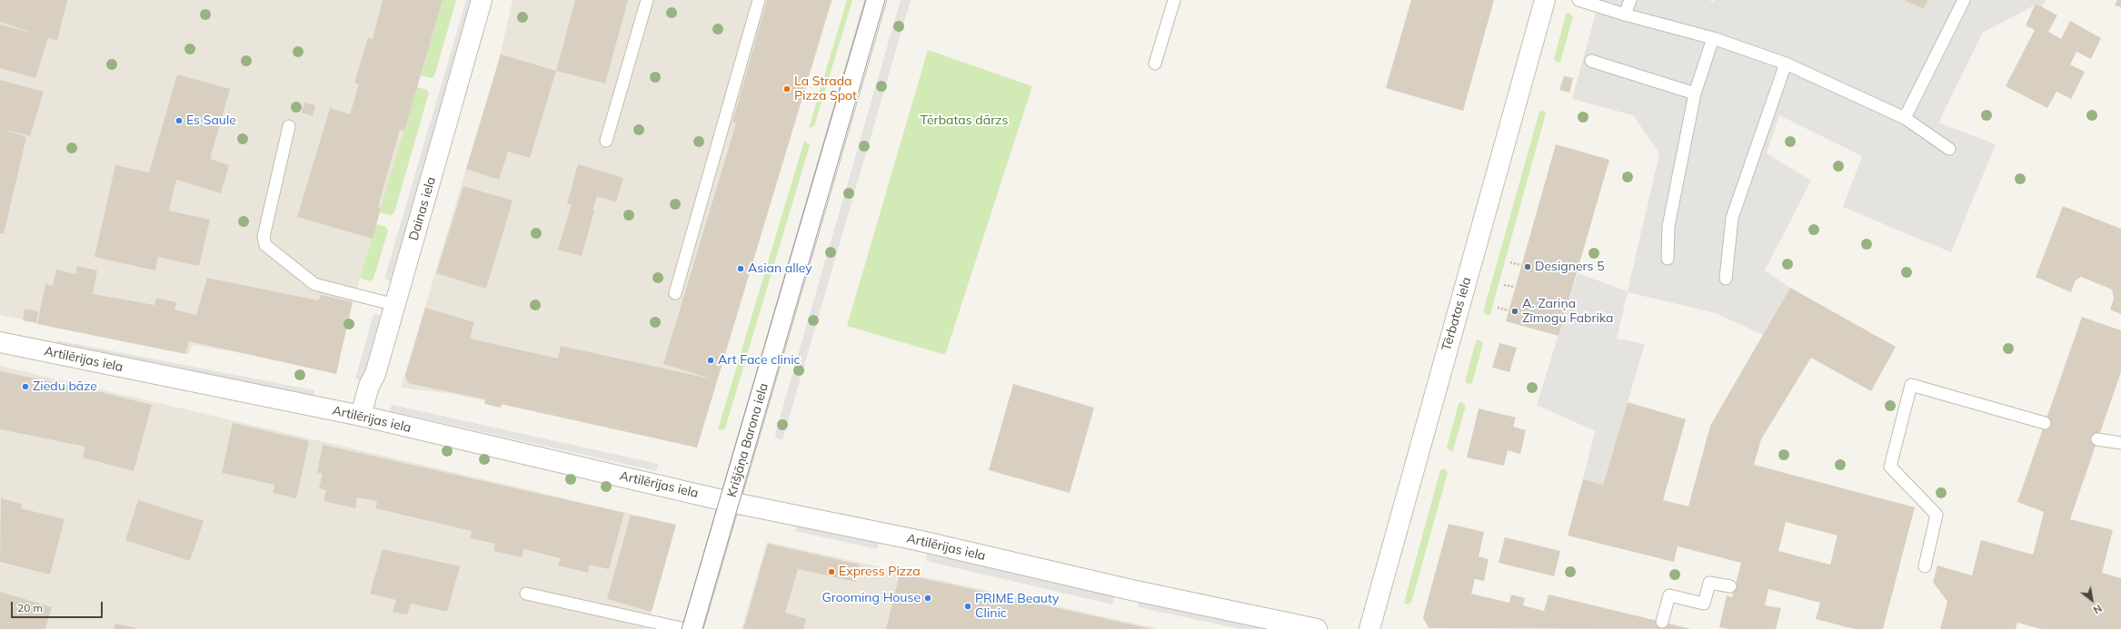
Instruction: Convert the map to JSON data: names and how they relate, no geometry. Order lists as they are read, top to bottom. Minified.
{"streets":{"street":["Dainas iela","Tērbatas iela","Artilērijas iela","Krišjāņa Barona iela"]},"crossings":[["Dainas iela","Artilērijas iela"],["Artilērijas iela","Krišjāņa Barona iela"]],"parks":["Tērbatas dārzs"],"places":["La Strada Pizza Spot","Es Saule","Designers 5","Asian alley","A. Zariņa Zīmogu Fabrika","Art Face clinic","Ziedu bāze","Express Pizza","Grooming House","PRIME Beauty Clinic"],"scale_bar":"20 m","north":"bottom right"}
